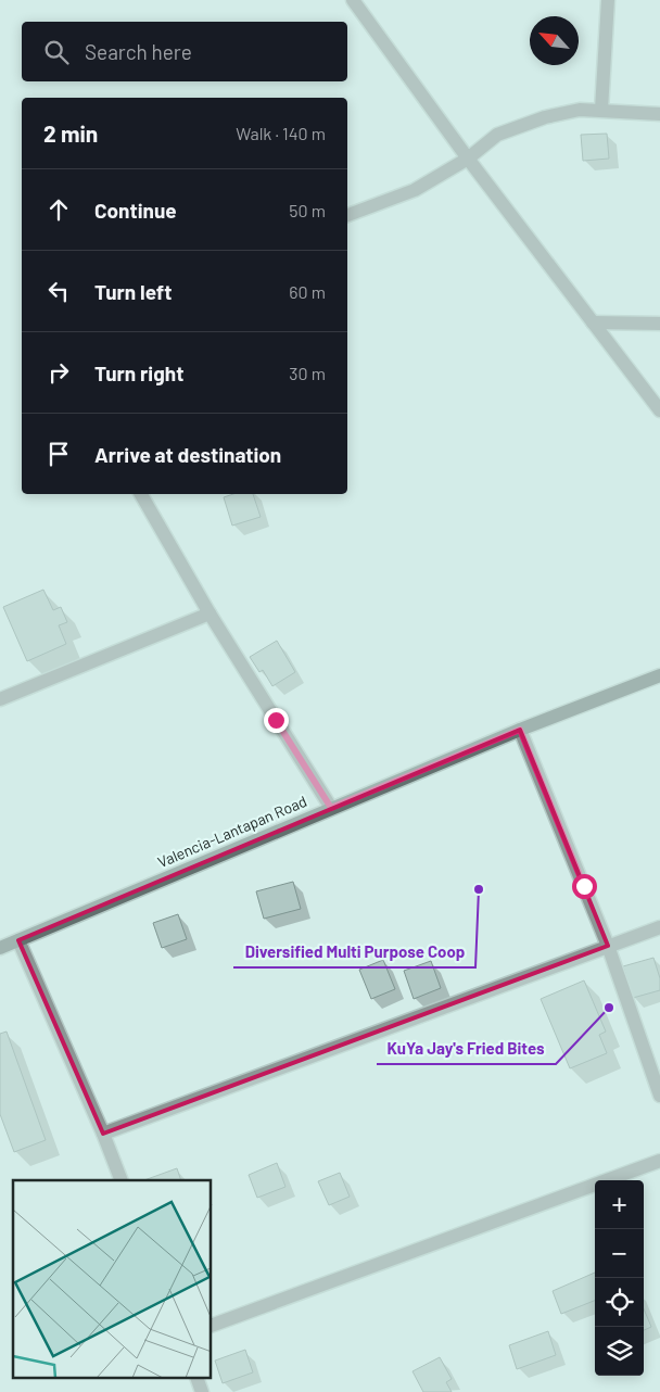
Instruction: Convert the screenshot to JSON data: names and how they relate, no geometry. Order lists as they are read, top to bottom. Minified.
{"streets":{"main road":["Valencia-Lantapan Road"]},"places":["Diversified Multi Purpose Coop","KuYa Jay's Fried Bites"],"north":"top left","page":{"search":"Search here","heading":["2 min","Walk · 140 m"],"list":[["Continue","50 m"],["Turn left","60 m"],["Turn right","30 m"],"Arrive at destination"],"map_buttons":["+","−"]}}
